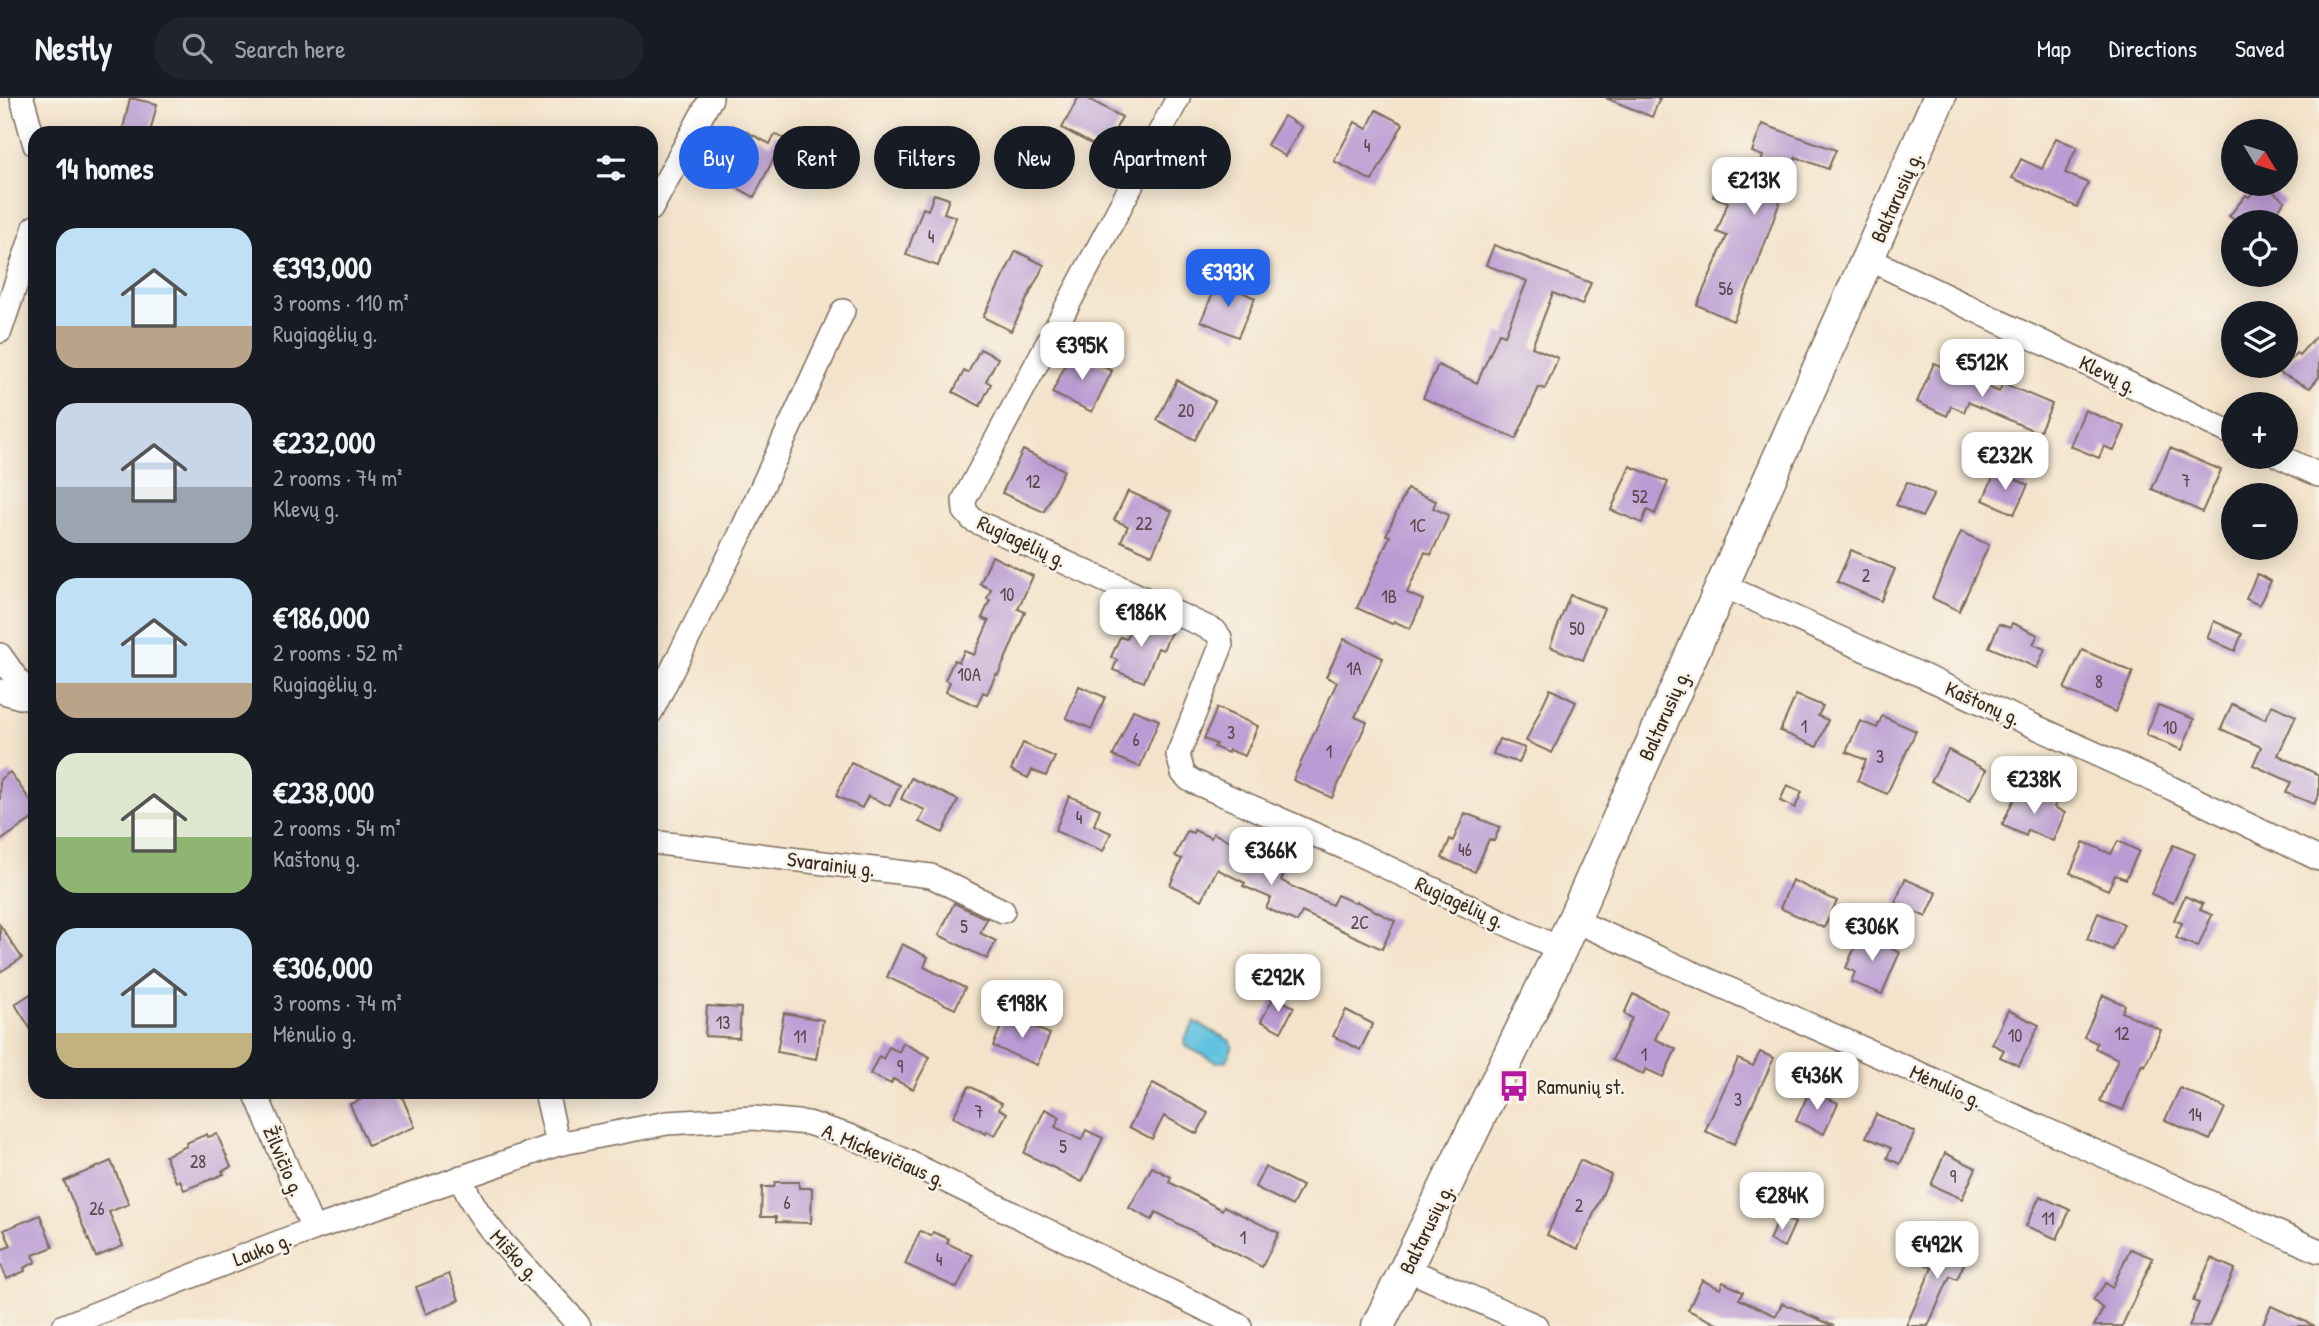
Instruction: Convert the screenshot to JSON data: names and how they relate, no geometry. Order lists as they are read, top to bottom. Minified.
{"streets":{"main road":["Baltarusių g."],"street":["Klevų g.","Rugiagėlių g.","Kaštonų g.","Svarainių g.","Mėnulio g.","A. Mickevičiaus g.","Žilvičio g.","Lauko g.","Miško g."]},"crossings":[["Baltarusių g.","Klevų g."],["Baltarusių g.","Rugiagėlių g."],["Baltarusių g.","Kaštonų g."],["Baltarusių g.","Mėnulio g."],["A. Mickevičiaus g.","Lauko g."],["A. Mickevičiaus g.","Miško g."],["Žilvičio g.","Lauko g."],["Lauko g.","Miško g."]],"places":{"bus stop":["Ramunių st."]},"house_numbers":["4","4","56","20","7","12","52","22","1C","2","10","1B","50","1A","10A","8","1","10","3","6","1","3","4","46","2C","5","13","12","10","11","1","9","3","7","14","5","28","9","6","2","26","11","1","4"],"north":"bottom right","page":{"header":"Nestly","search":"Search here","nav":["Map","Directions","Saved"],"map_buttons":["+","−"],"chip":["Buy","Rent","Filters","New","Apartment"],"heading":"14 homes","price":["€213K","€393K","€395K","€512K","€232K","€186K","€238K","€366K","€306K","€292K","€198K","€436K","€284K","€492K"],"list":[{"name":"€393,000","note":"3 rooms · 110 m² · Rugiagėlių g."},{"name":"€232,000","note":"2 rooms · 74 m² · Klevų g."},{"name":"€186,000","note":"2 rooms · 52 m² · Rugiagėlių g."},{"name":"€238,000","note":"2 rooms · 54 m² · Kaštonų g."},{"name":"€306,000","note":"3 rooms · 74 m² · Mėnulio g."}]}}
